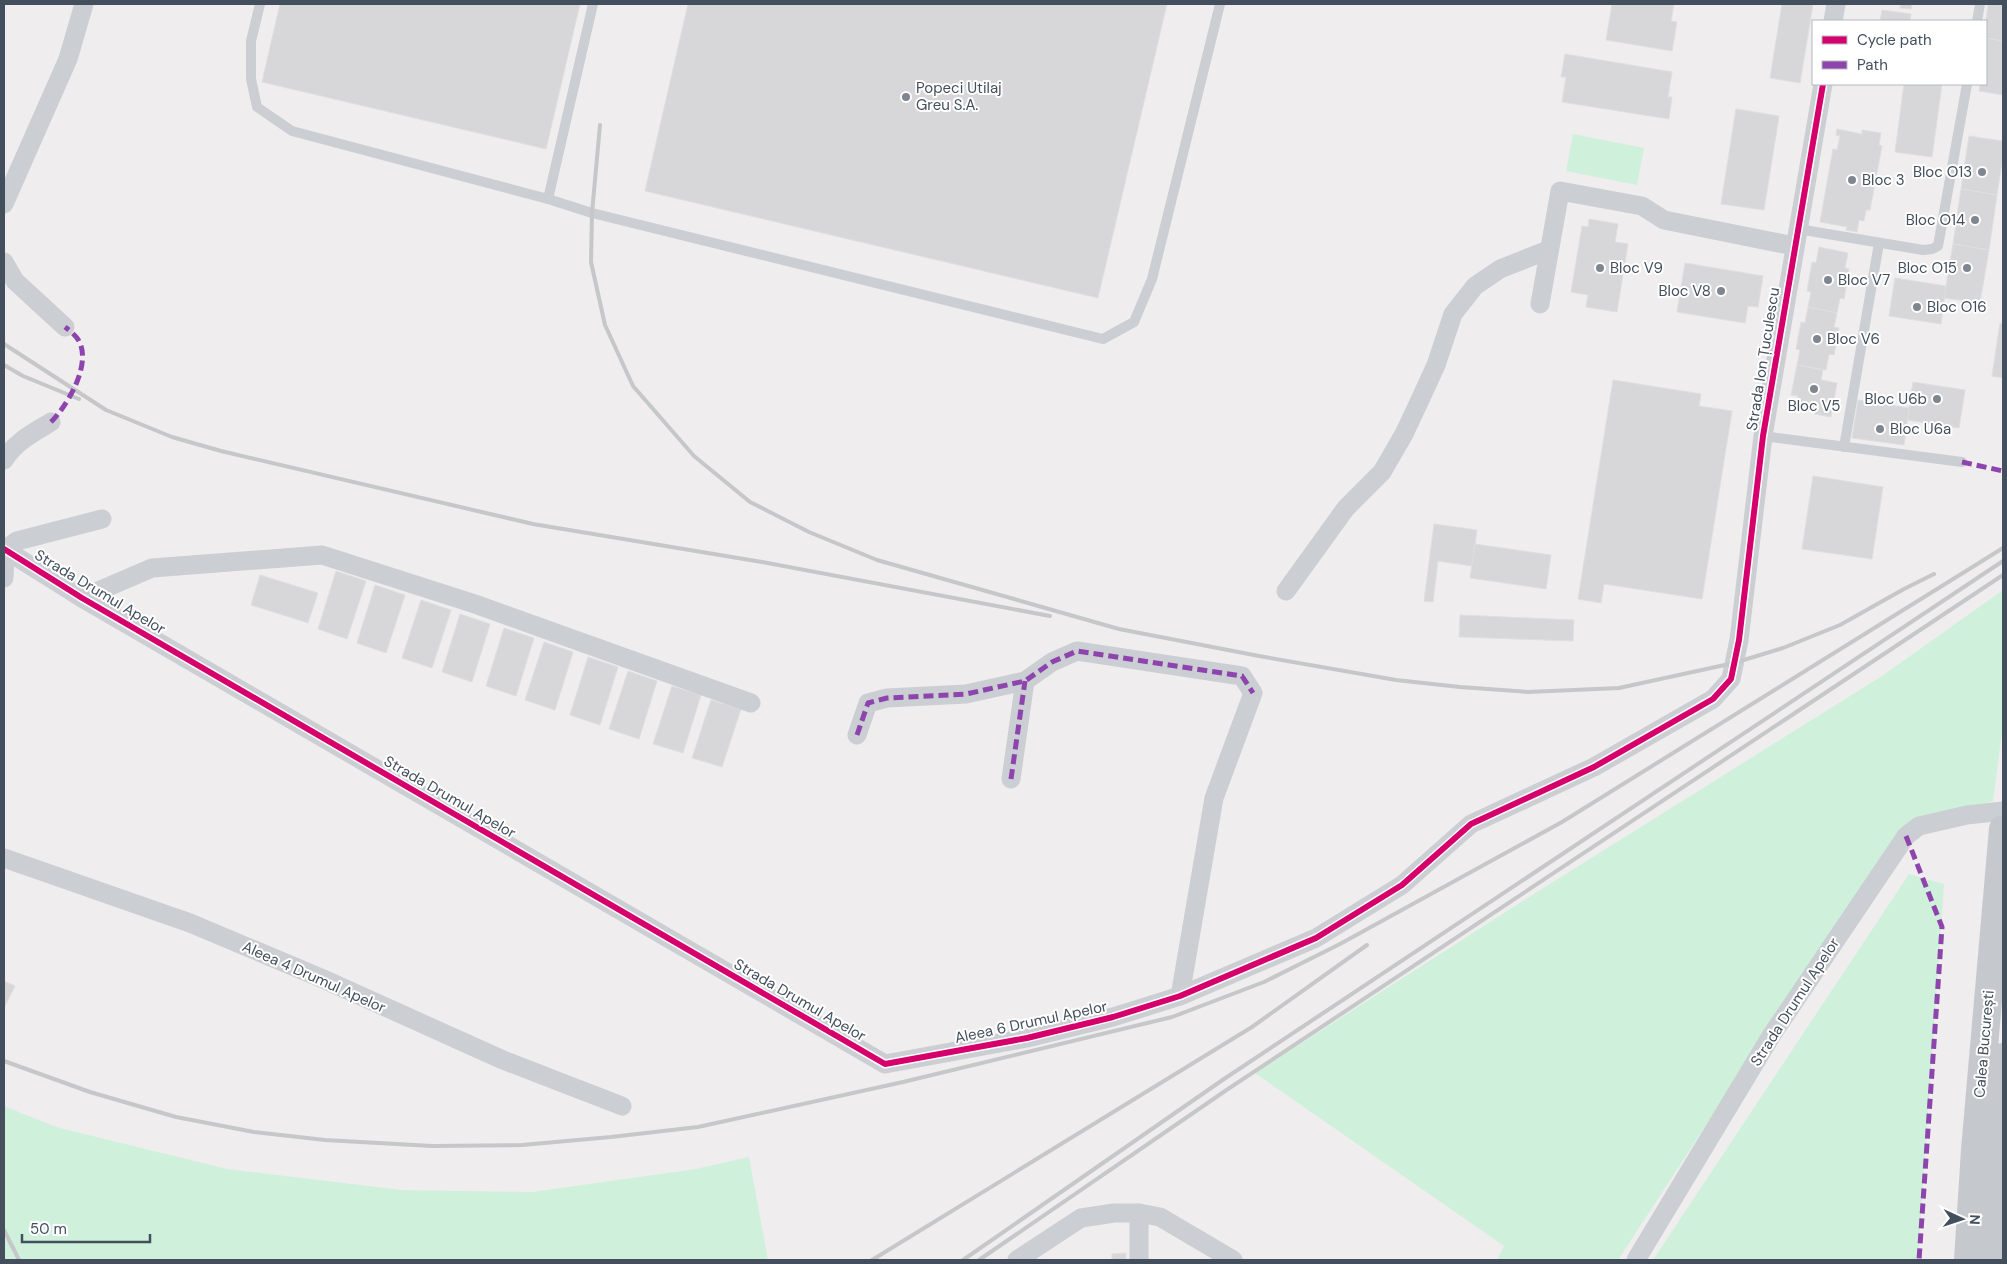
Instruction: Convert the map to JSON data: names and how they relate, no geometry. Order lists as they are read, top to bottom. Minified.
{"streets":{"main road":["Calea București"],"street":["Strada Ion Țuculescu","Strada Drumul Apelor","Aleea 4 Drumul Apelor","Aleea 6 Drumul Apelor"]},"crossings":[["Strada Ion Țuculescu","Aleea 6 Drumul Apelor"],["Strada Drumul Apelor","Aleea 6 Drumul Apelor"]],"places":["Popeci Utilaj Greu S.A.","Bloc O13","Bloc 3","Bloc O14","Bloc V9","Bloc O15","Bloc V7","Bloc V8","Bloc O16","Bloc V6","Bloc V5","Bloc U6b","Bloc U6a"],"legend":["Cycle path","Path"],"scale_bar":"50 m","north":"right"}
